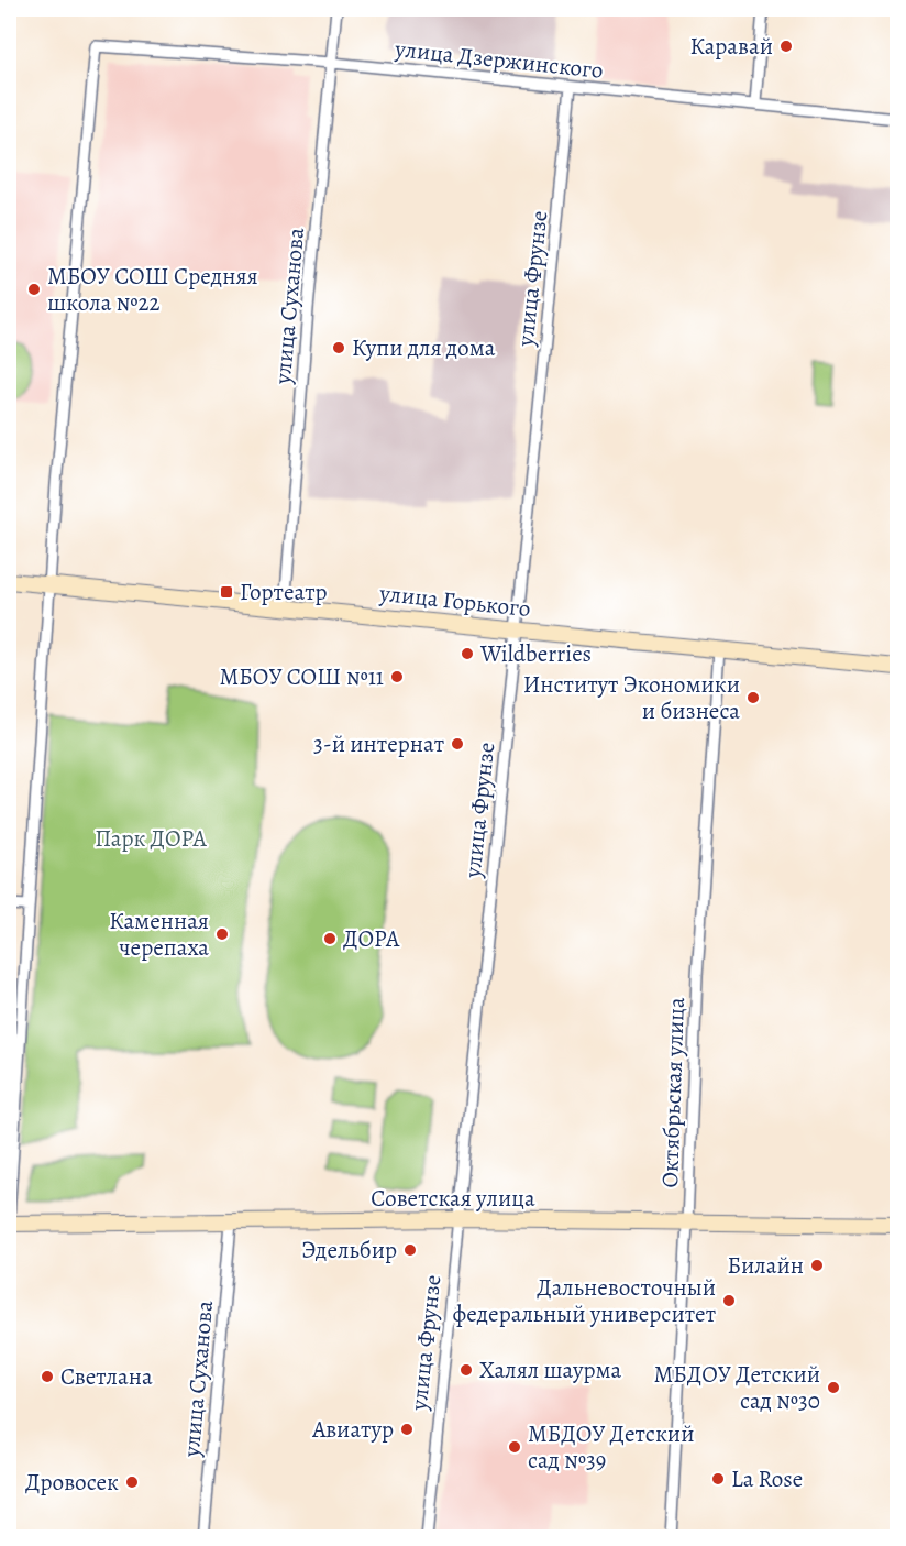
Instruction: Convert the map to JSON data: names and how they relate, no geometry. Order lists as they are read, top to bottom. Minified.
{"streets":{"main road":["улица Горького","Советская улица"],"street":["улица Дзержинского","улица Фрунзе","улица Суханова","Октябрьская улица"]},"crossings":[["улица Дзержинского","улица Фрунзе"],["улица Дзержинского","улица Суханова"],["улица Дзержинского","улица Горького"],["улица Фрунзе","улица Горького"],["улица Фрунзе","Советская улица"],["улица Суханова","улица Горького"],["улица Суханова","Советская улица"],["улица Горького","Октябрьская улица"],["Октябрьская улица","Советская улица"]],"parks":["Парк ДОРА"],"places":{"other":["Каравай","МБОУ СОШ Средняя школа №22","Купи для дома","Wildberries","МБОУ СОШ №11","Институт Экономики и бизнеса","3-й интернат","Каменная черепаха","ДОРА","Эдельбир","Билайн","Дальневосточный федеральный университет","Халял шаурма","Светлана","МБДОУ Детский сад №30","Авиатур","МБДОУ Детский сад №39","La Rose","Дровосек"],"transit":["Гортеатр"]}}
